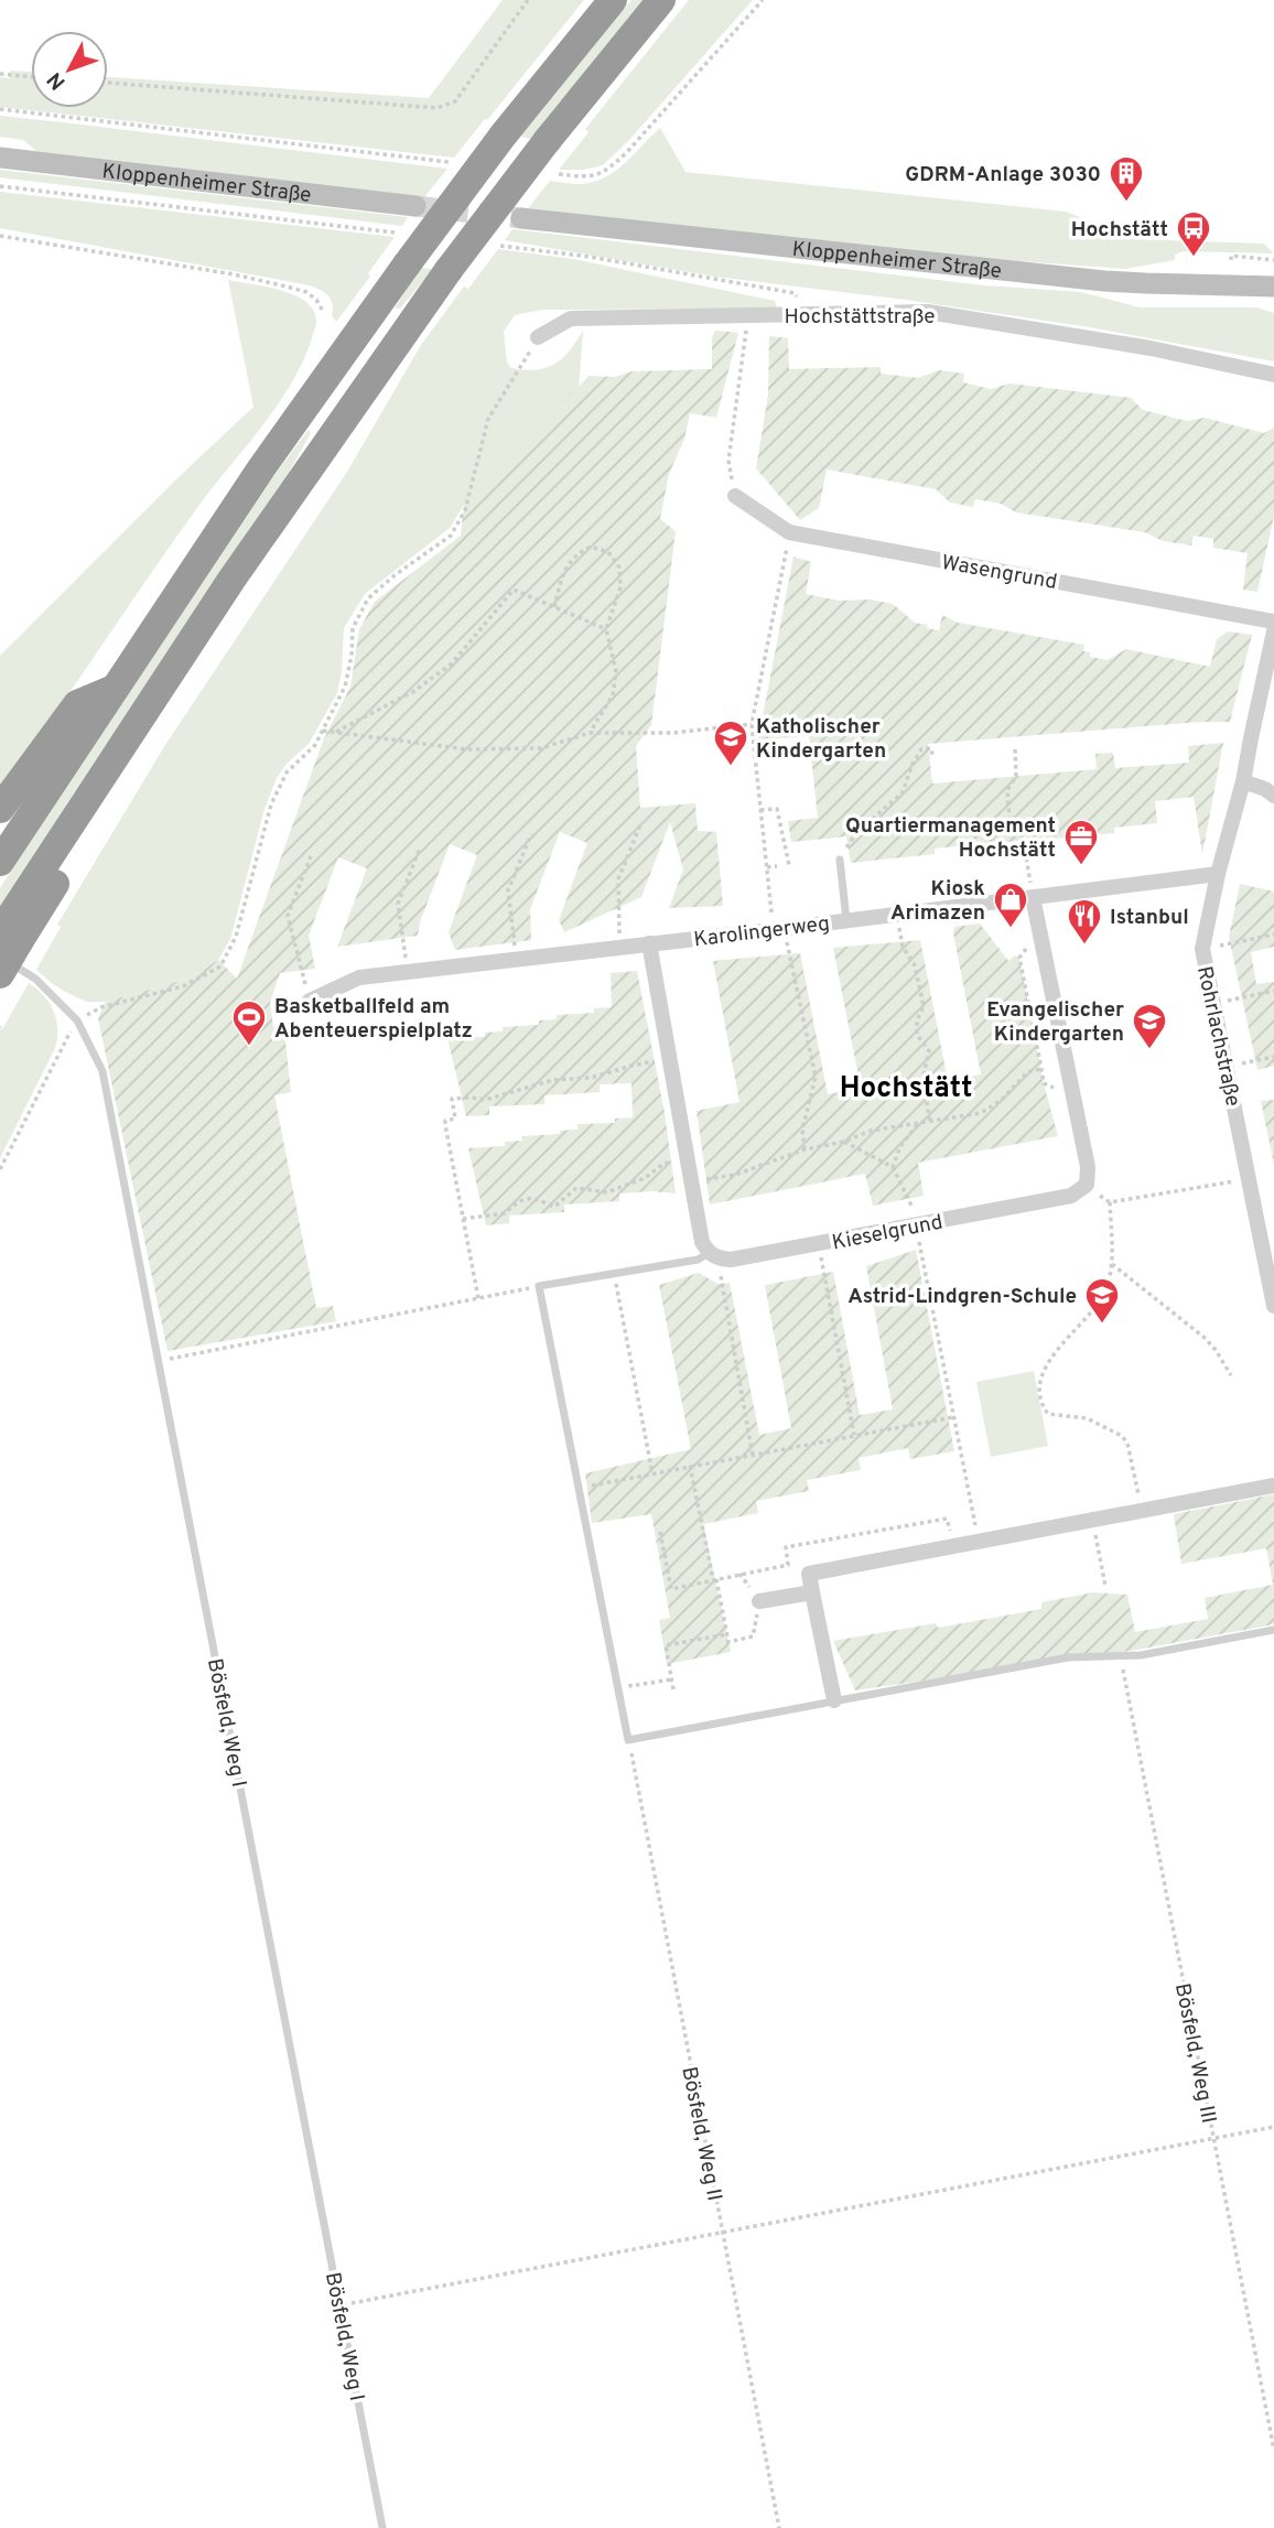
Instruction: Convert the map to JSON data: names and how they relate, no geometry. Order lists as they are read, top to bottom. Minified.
{"streets":{"main road":["Kloppenheimer Straße"],"street":["Hochstättstraße","Wasengrund","Karolingerweg","Rohrlachstraße","Kieselgrund"],"lane":["Bösfeld, Weg I"],"path":["Bösfeld, Weg III","Bösfeld, Weg II"]},"crossings":[["Karolingerweg","Rohrlachstraße"]],"districts":["Hochstätt"],"places":{"building":["GDRM-Anlage 3030"],"bus stop":["Hochstätt"],"school or university":["Katholischer Kindergarten","Evangelischer Kindergarten","Astrid-Lindgren-Schule"],"office":["Quartiermanagement Hochstätt"],"shop":["Kiosk Arimazen"],"restaurant":["Istanbul"],"sports":["Basketballfeld am Abenteuerspielplatz"]},"north":"bottom left"}
